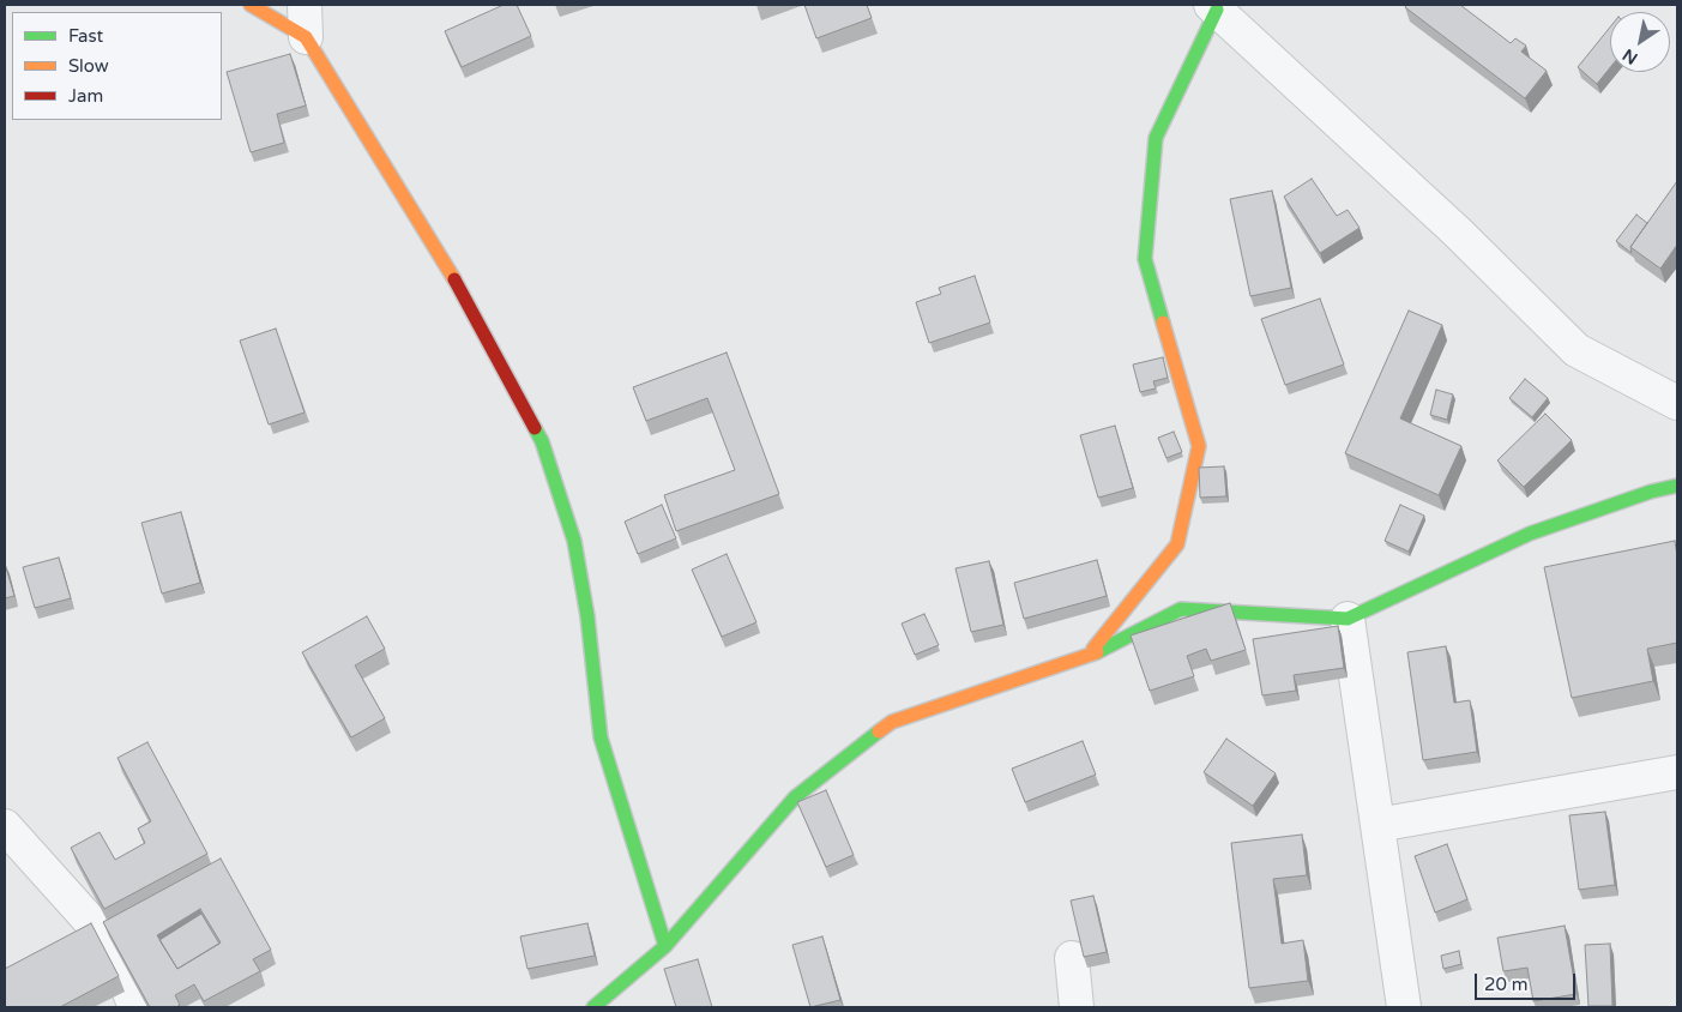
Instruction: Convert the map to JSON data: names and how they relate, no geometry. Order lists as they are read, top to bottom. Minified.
{"legend":["Fast","Slow","Jam"],"scale_bar":"20 m","north":"bottom left"}
